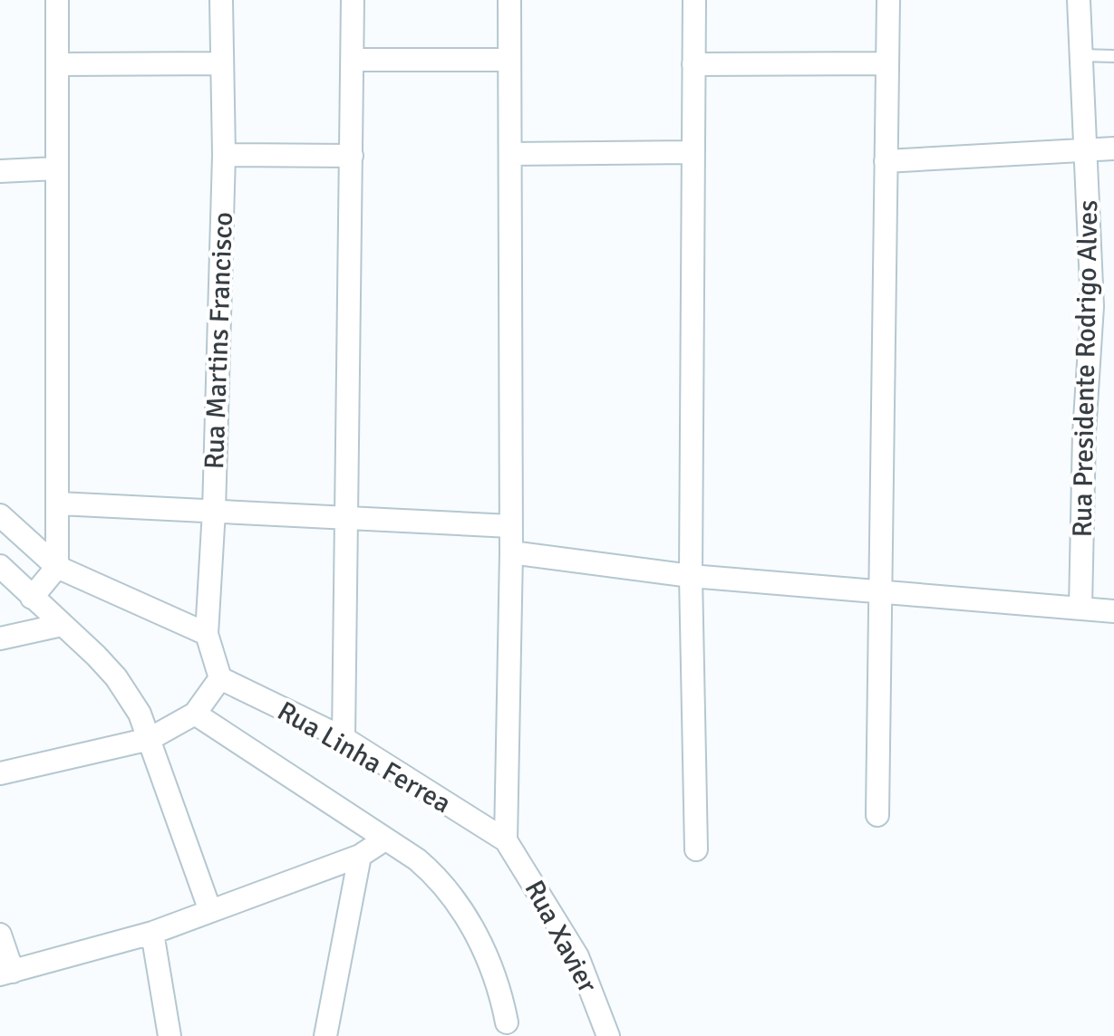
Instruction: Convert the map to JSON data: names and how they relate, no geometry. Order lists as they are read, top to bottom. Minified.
{"streets":{"street":["Rua Martins Francisco","Rua Presidente Rodrigo Alves","Rua Linha Ferrea","Rua Xavier"]},"crossings":[["Rua Martins Francisco","Rua Linha Ferrea"],["Rua Linha Ferrea","Rua Xavier"]]}
